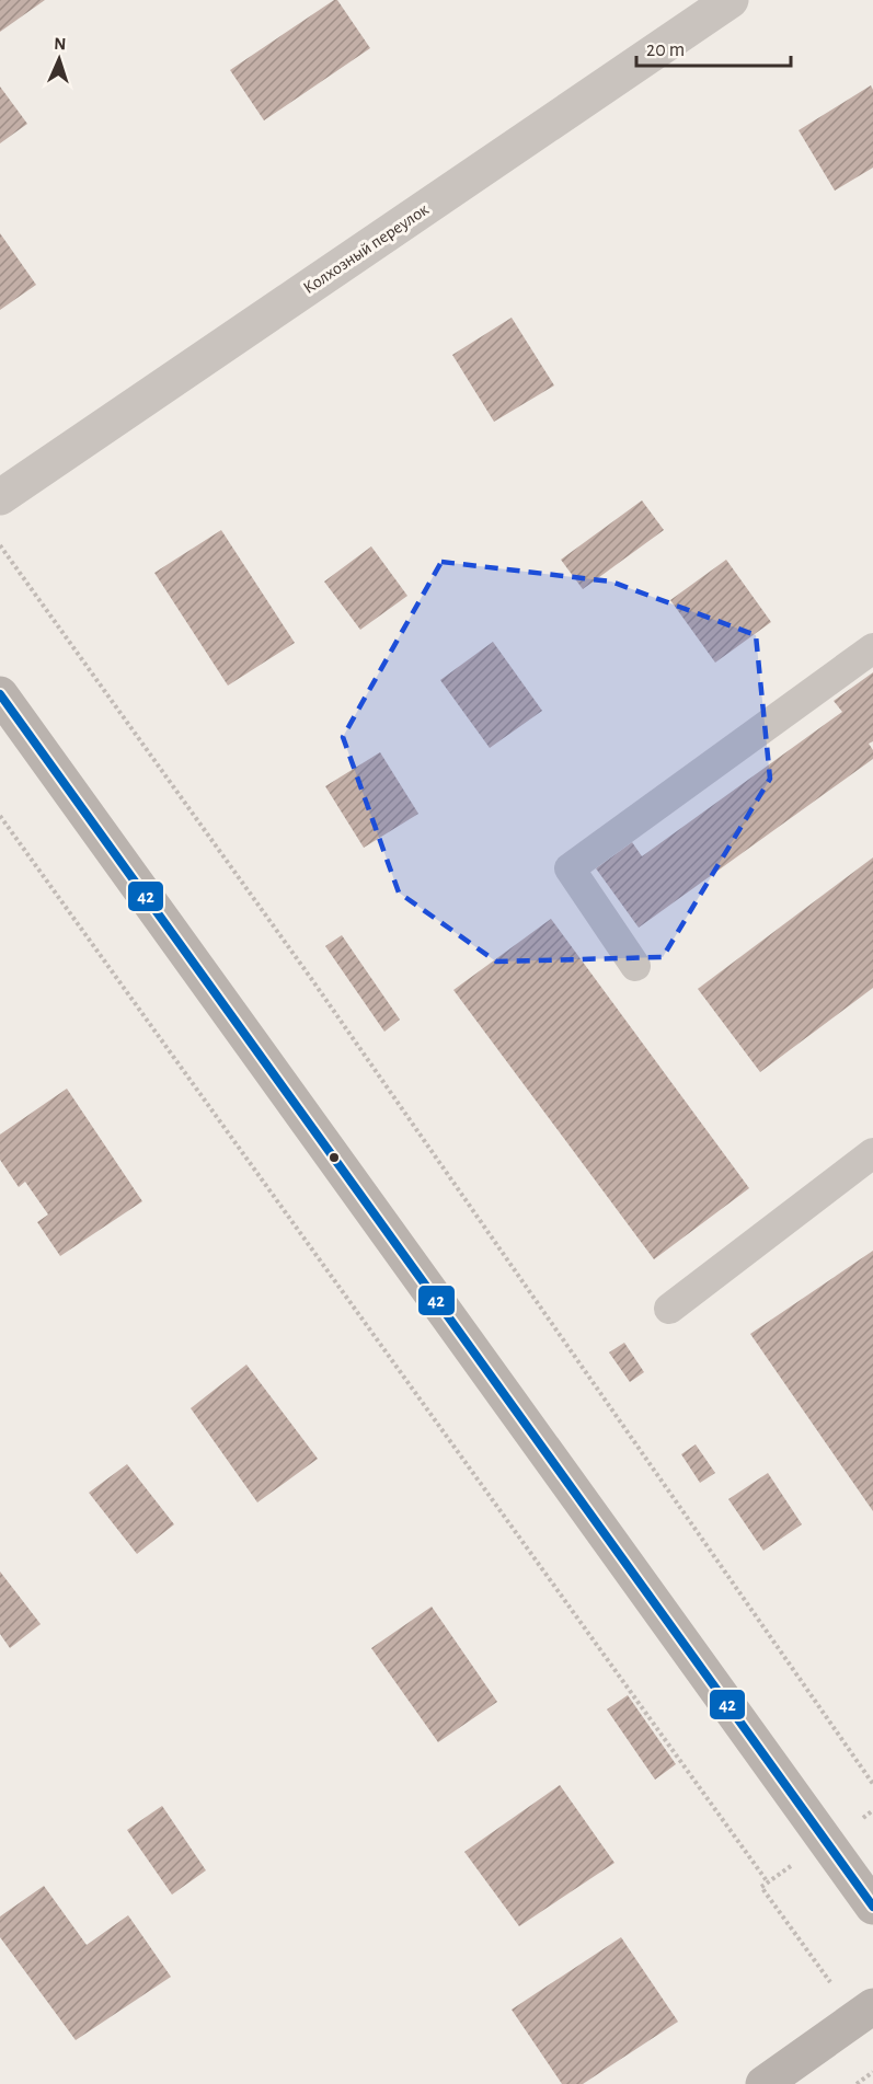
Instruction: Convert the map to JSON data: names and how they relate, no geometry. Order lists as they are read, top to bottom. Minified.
{"streets":{"street":["Колхозный переулок"]},"lines":["transit line 42"],"scale_bar":"20 m","north":"top"}
